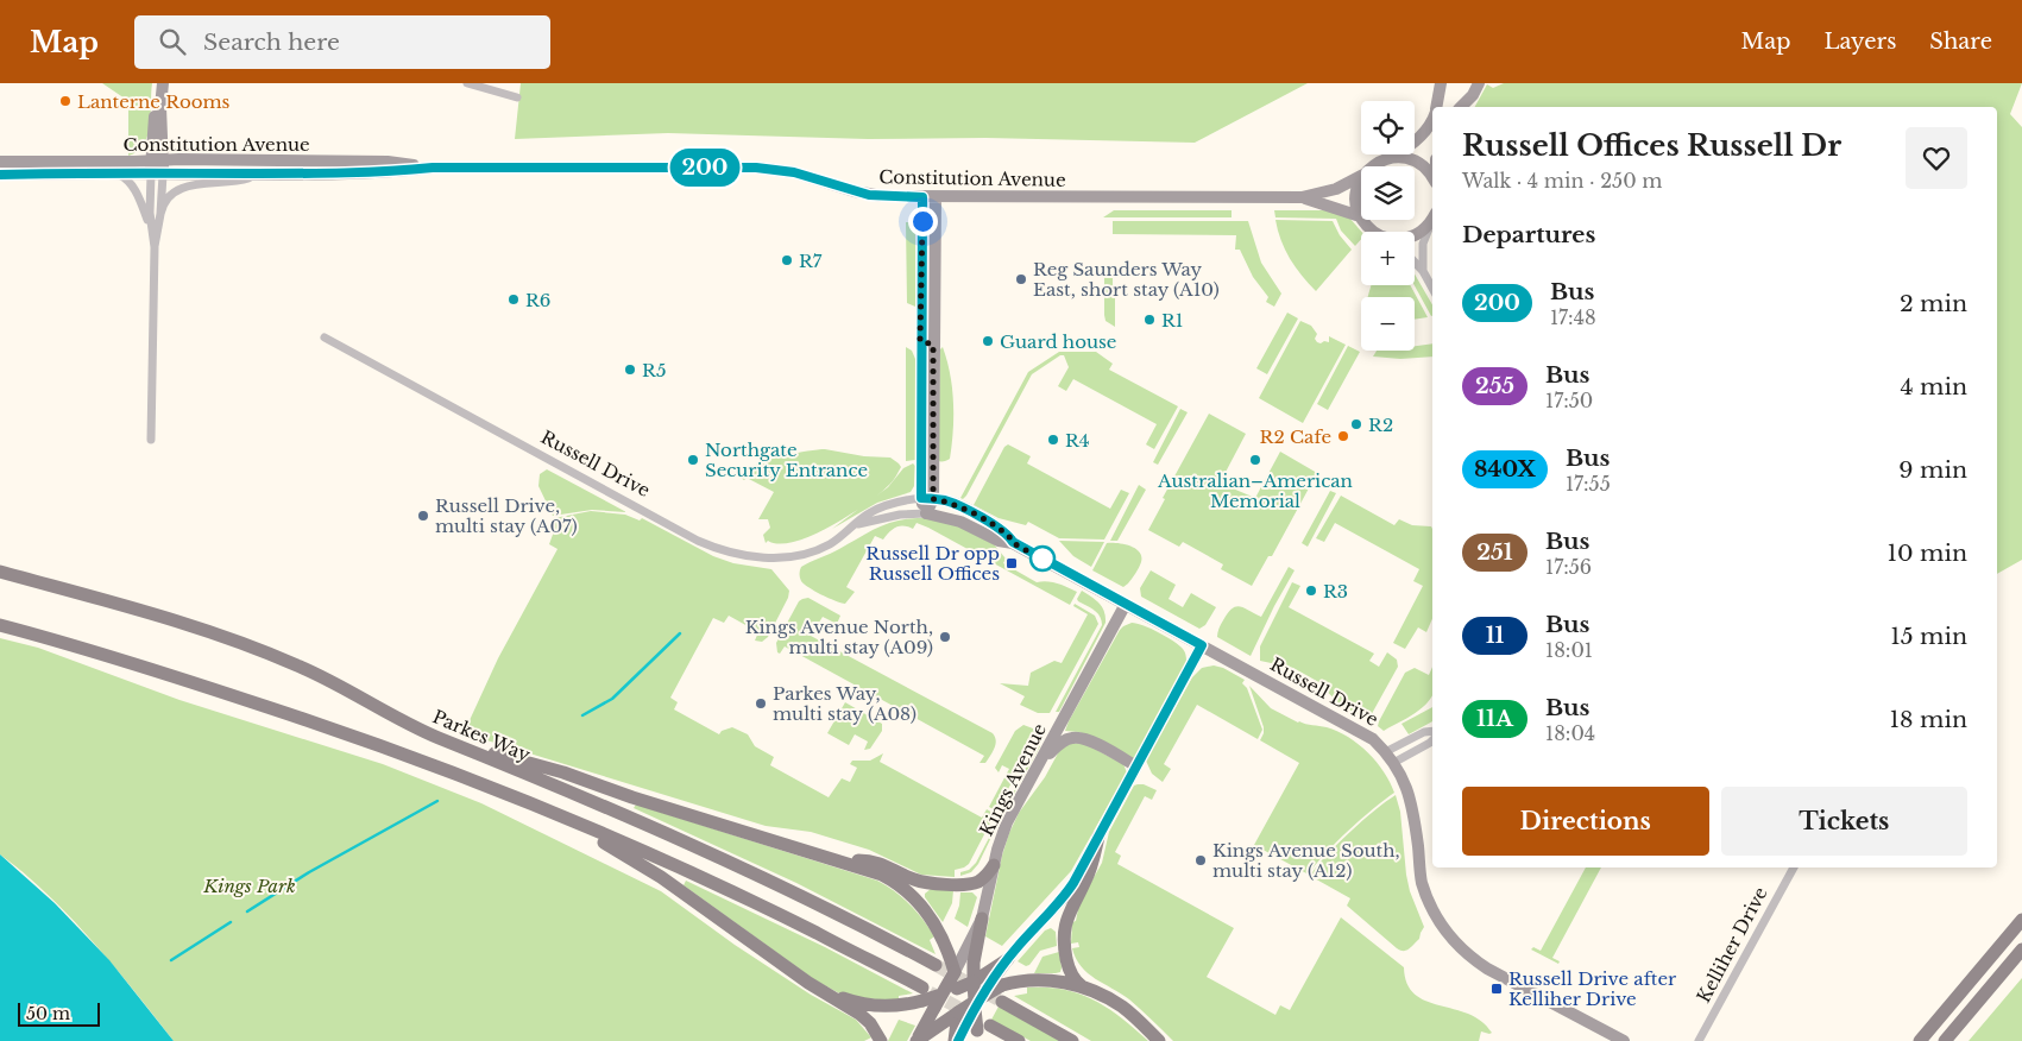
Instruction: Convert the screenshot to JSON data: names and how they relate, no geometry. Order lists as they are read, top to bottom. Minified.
{"streets":{"main road":["Parkes Way","Kings Avenue"],"street":["Constitution Avenue","Russell Drive","Kelliher Drive"]},"crossings":[["Russell Drive","Kings Avenue"]],"parks":["Kings Park"],"places":{"other":["Lanterne Rooms","R7","Reg Saunders Way East, short stay (A10)","R6","R1","Guard house","R5","R2","R2 Cafe","R4","Northgate Security Entrance","Australian–American Memorial","Russell Drive, multi stay (A07)","R3","Kings Avenue North, multi stay (A09)","Parkes Way, multi stay (A08)","Kings Avenue South, multi stay (A12)"],"transit":["Russell Dr opp Russell Offices","Russell Drive after Kelliher Drive"]},"lines":["bus line 200"],"scale_bar":"50 m","page":{"header":"Map","search":"Search here","nav":["Map","Layers","Share"],"on_map":"200","map_buttons":["+","−"],"heading":[["Russell Offices Russell Dr","Walk · 4 min · 250 m"],"Departures"],"list":[{"mark":"200","name":"Bus","note":"17:48","value":"2 min"},{"mark":"255","name":"Bus","note":"17:50","value":"4 min"},{"mark":"840X","name":"Bus","note":"17:55","value":"9 min"},{"mark":"251","name":"Bus","note":"17:56","value":"10 min"},{"mark":"11","name":"Bus","note":"18:01","value":"15 min"},{"mark":"11A","name":"Bus","note":"18:04","value":"18 min"}],"buttons":["Directions","Tickets"],"scale":"50 m"}}
